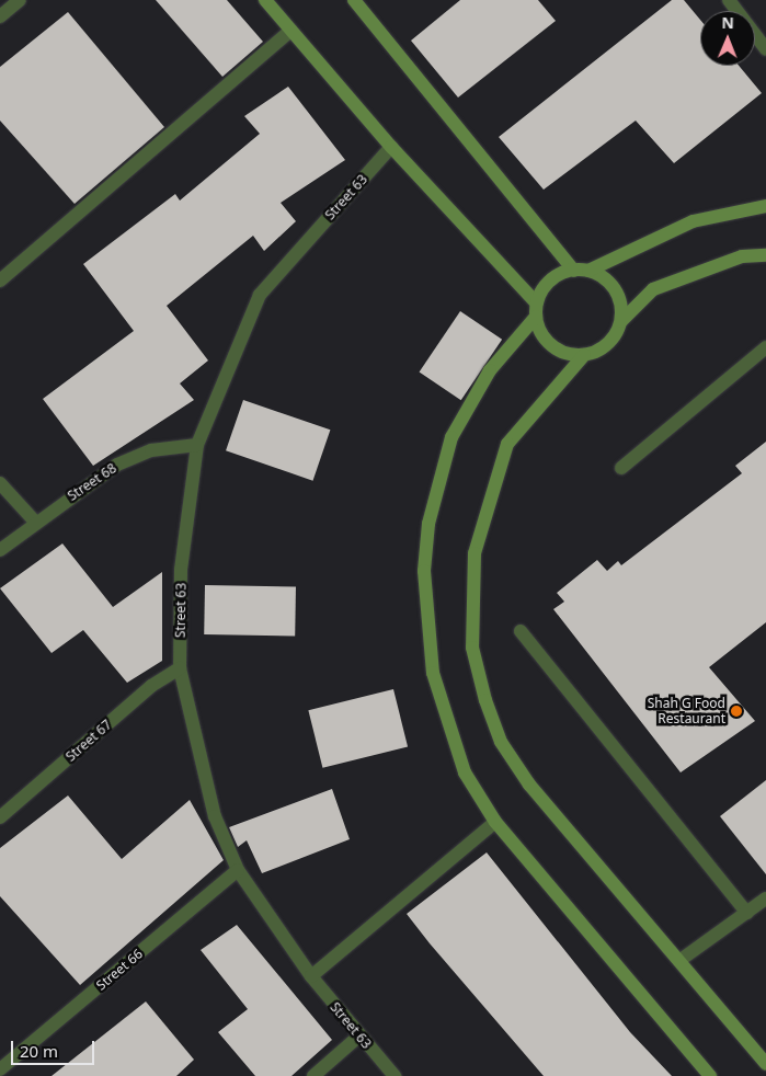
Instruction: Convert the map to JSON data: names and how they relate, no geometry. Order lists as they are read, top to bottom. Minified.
{"streets":{"street":["Street 63","Street 68","Street 67","Street 66"]},"crossings":[["Street 63","Street 68"],["Street 63","Street 67"],["Street 63","Street 66"]],"places":["Shah G Food Restaurant"],"scale_bar":"20 m","north":"top"}
